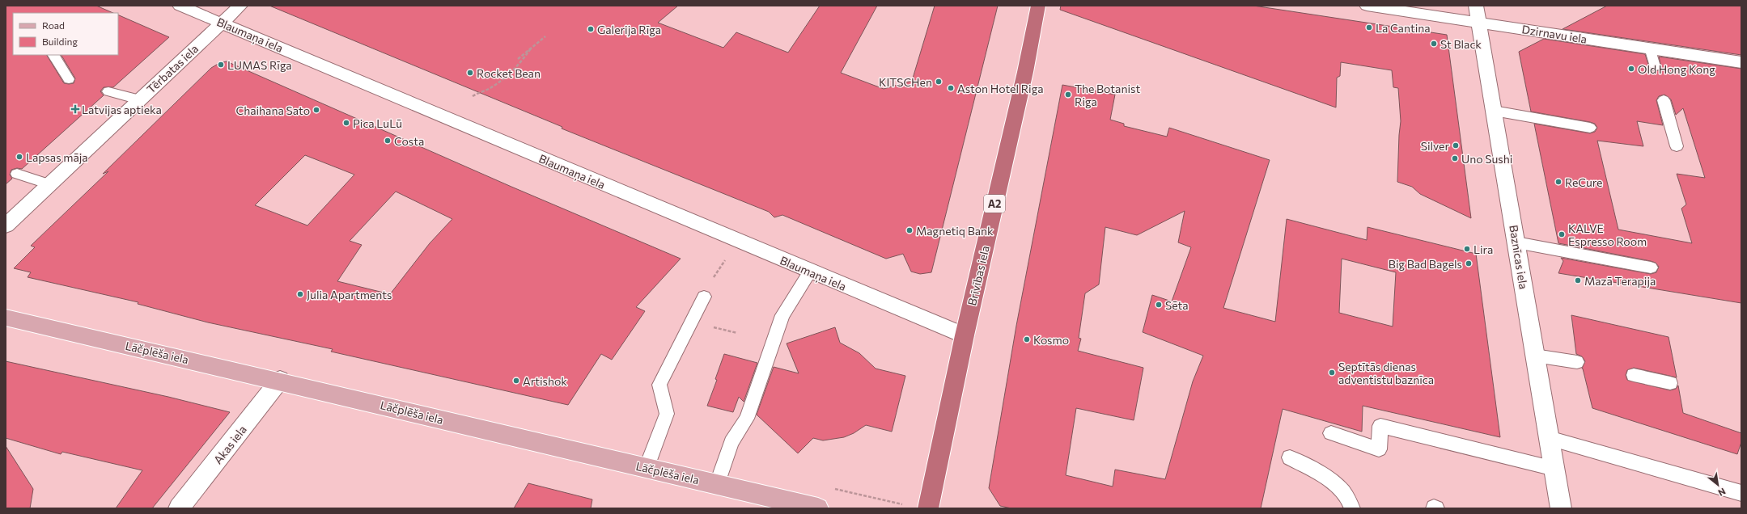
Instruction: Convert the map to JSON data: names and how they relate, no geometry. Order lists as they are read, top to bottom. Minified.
{"streets":{"highway":["A2","Brīvības iela"],"main road":["Lāčplēša iela"],"street":["Dzirnavu iela","Blaumaņa iela","Tērbatas iela","Baznīcas iela","Akas iela"]},"crossings":[["Dzirnavu iela","Baznīcas iela"],["Blaumaņa iela","Tērbatas iela"],["Blaumaņa iela","Brīvības iela"],["Lāčplēša iela","Akas iela"]],"places":{"other":["La Cantina","Galerija Rīga","St Black","LUMAS Rīga","Old Hong Kong","Rocket Bean","KITSCHen","Aston Hotel Riga","The Botanist Riga","Chaihana Sato","Pica LuLū","Costa","Silver","Lapsas māja","Uno Sushi","ReCure","Magnetiq Bank","KALVE Espresso Room","Lira","Big Bad Bagels","Mazā Terapija","Julia Apartments","Sēta","Kosmo","Septītās dienas adventistu baznīca","Artishok"],"health":["Latvijas aptieka"]},"legend":["Road","Building"],"north":"bottom right"}
